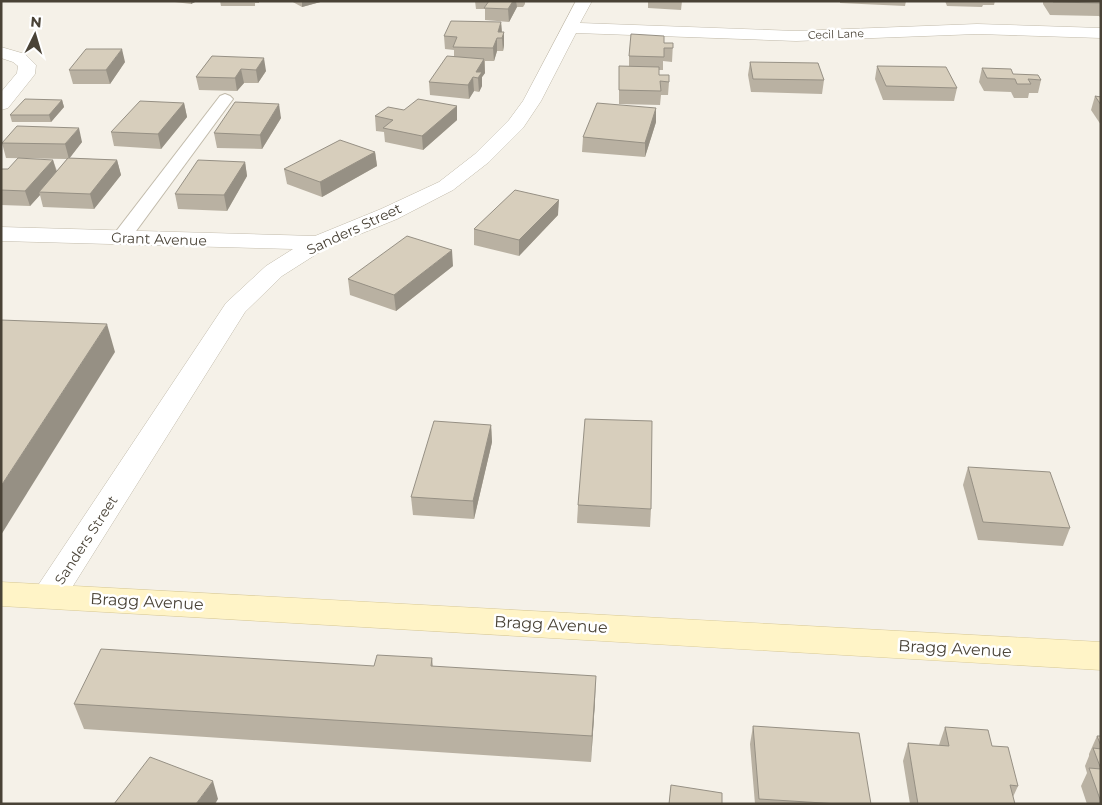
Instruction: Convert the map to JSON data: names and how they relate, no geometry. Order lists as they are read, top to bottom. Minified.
{"streets":{"main road":["Bragg Avenue"],"street":["Cecil Lane","Sanders Street","Grant Avenue"]},"crossings":[["Cecil Lane","Sanders Street"],["Sanders Street","Grant Avenue"],["Sanders Street","Bragg Avenue"]],"north":"top"}
